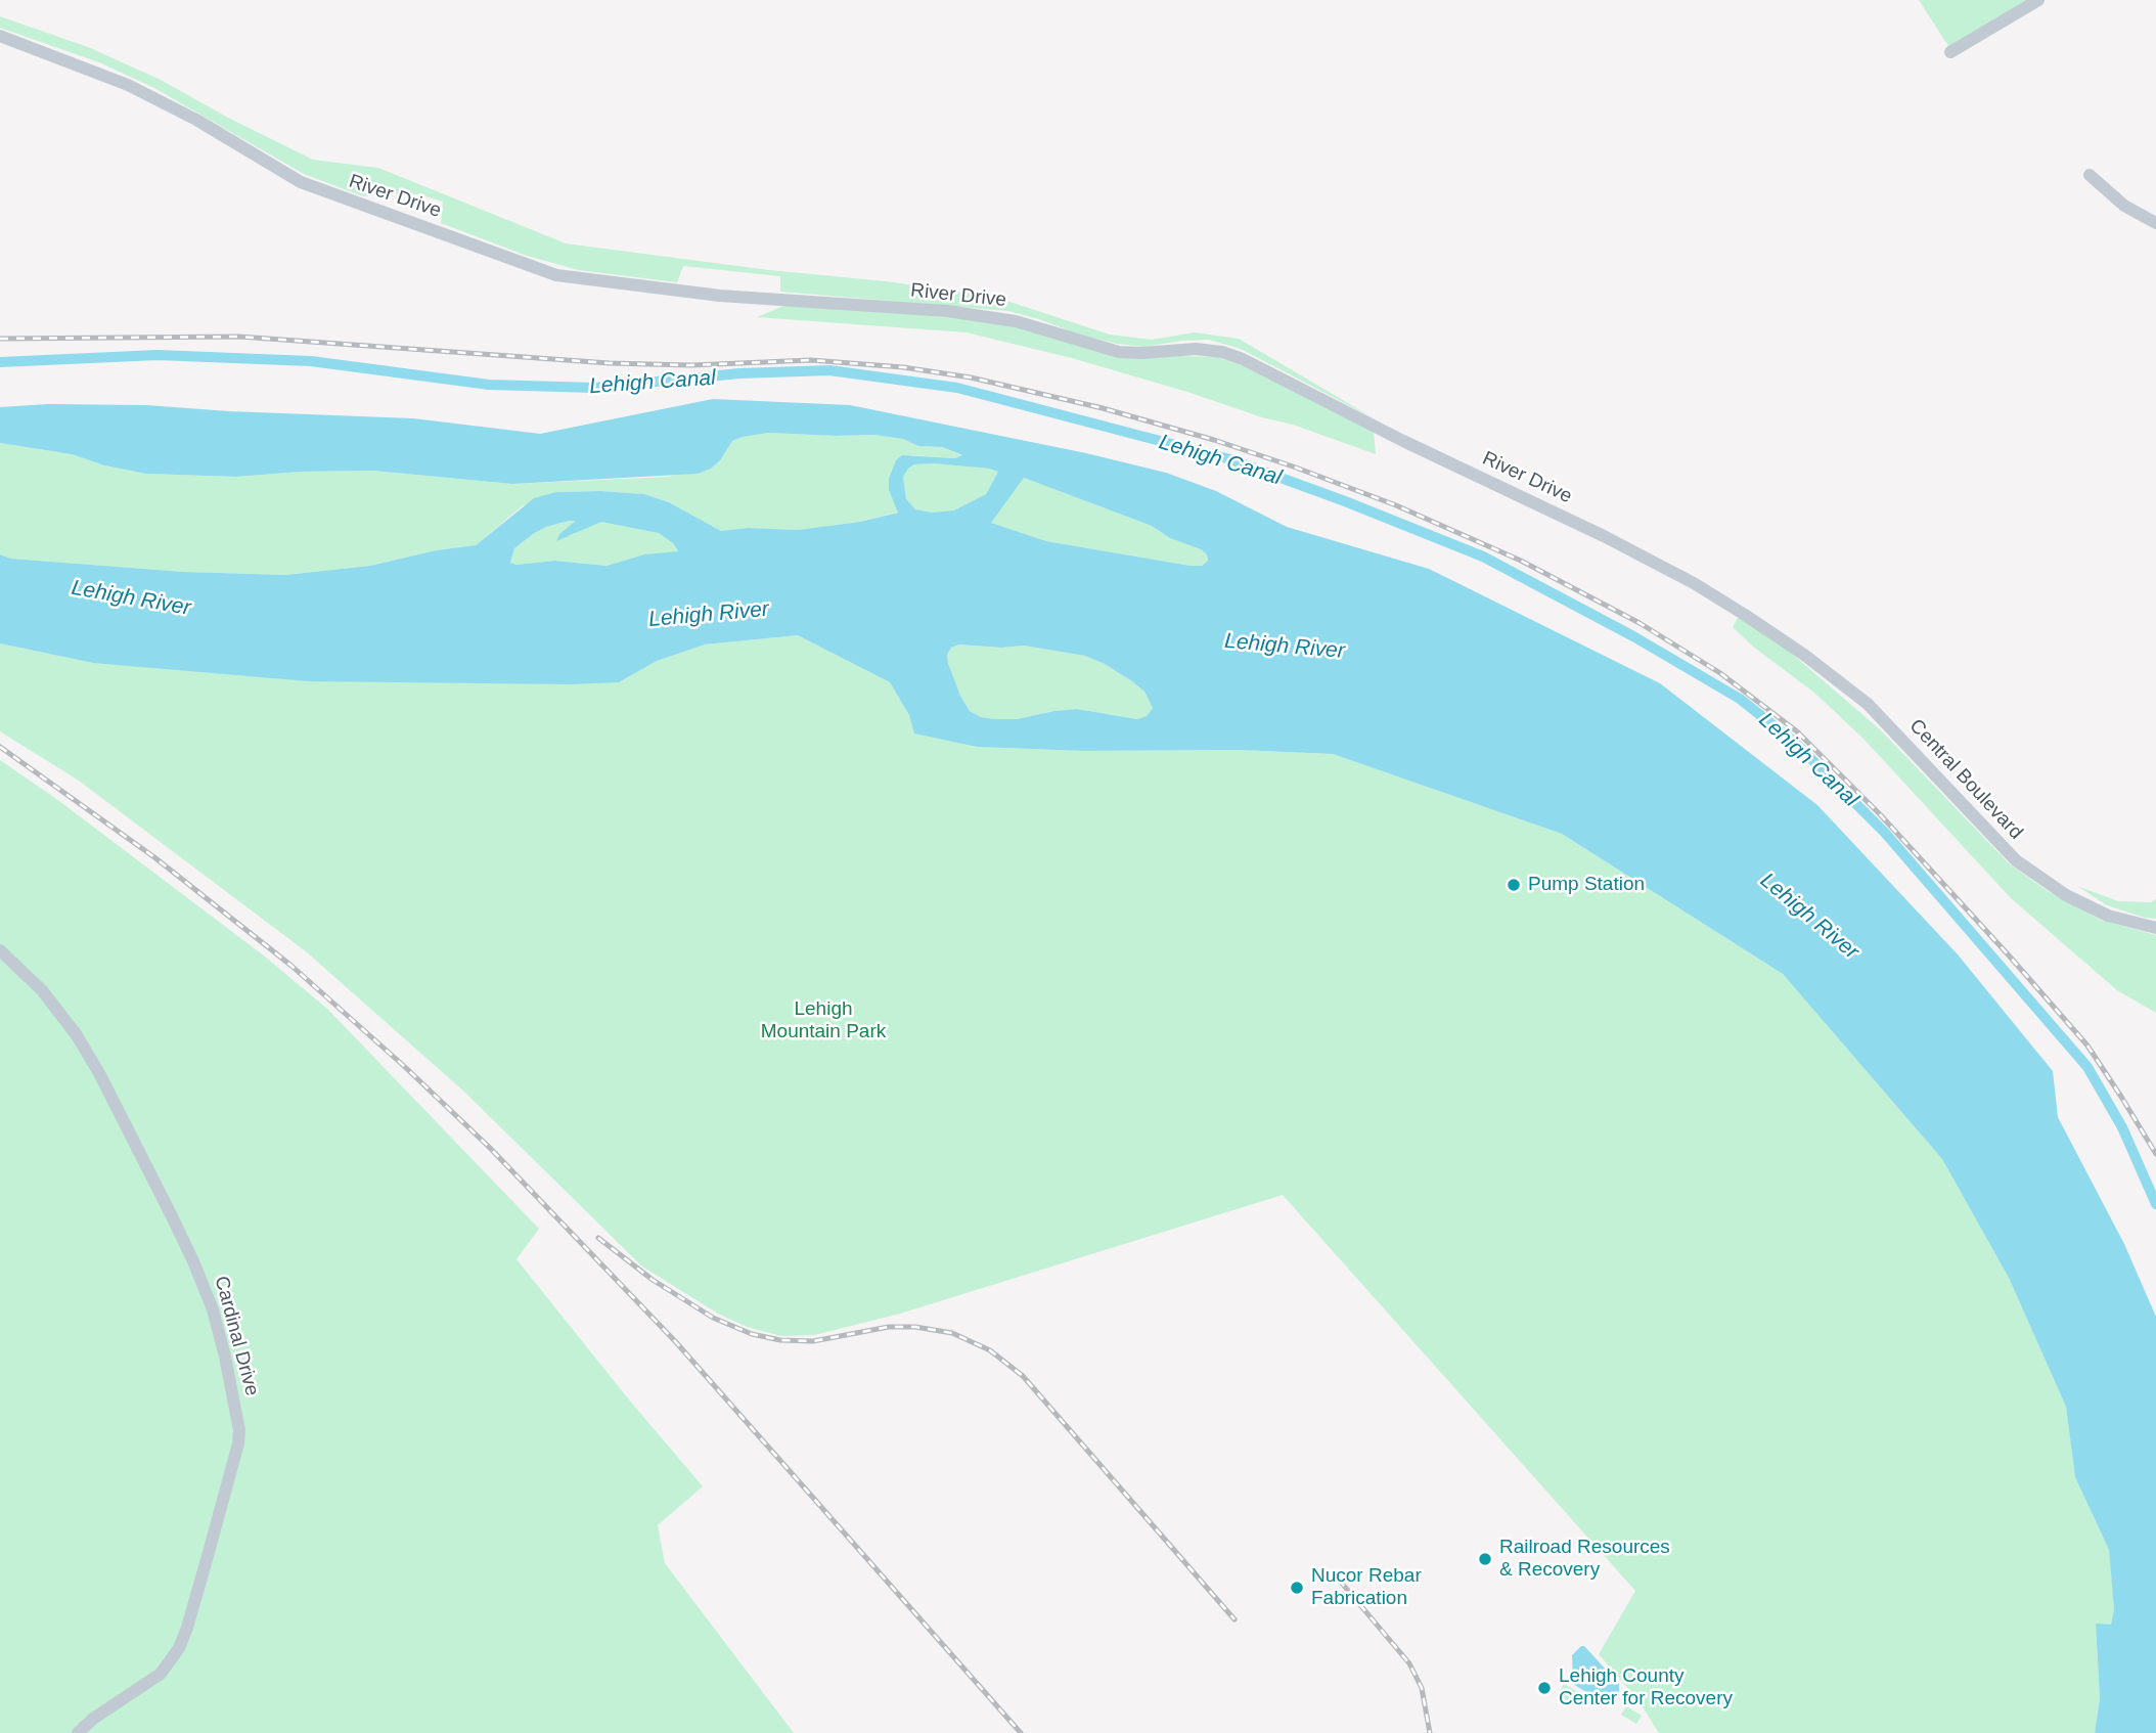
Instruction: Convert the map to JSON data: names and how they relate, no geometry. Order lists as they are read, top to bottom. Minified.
{"streets":{"street":["River Drive","Central Boulevard","Cardinal Drive"]},"crossings":[["River Drive","Central Boulevard"]],"water":["Lehigh Canal","Lehigh River"],"parks":["Lehigh Mountain Park"],"places":["Pump Station","Railroad Resources & Recovery","Nucor Rebar Fabrication","Lehigh County Center for Recovery"]}
